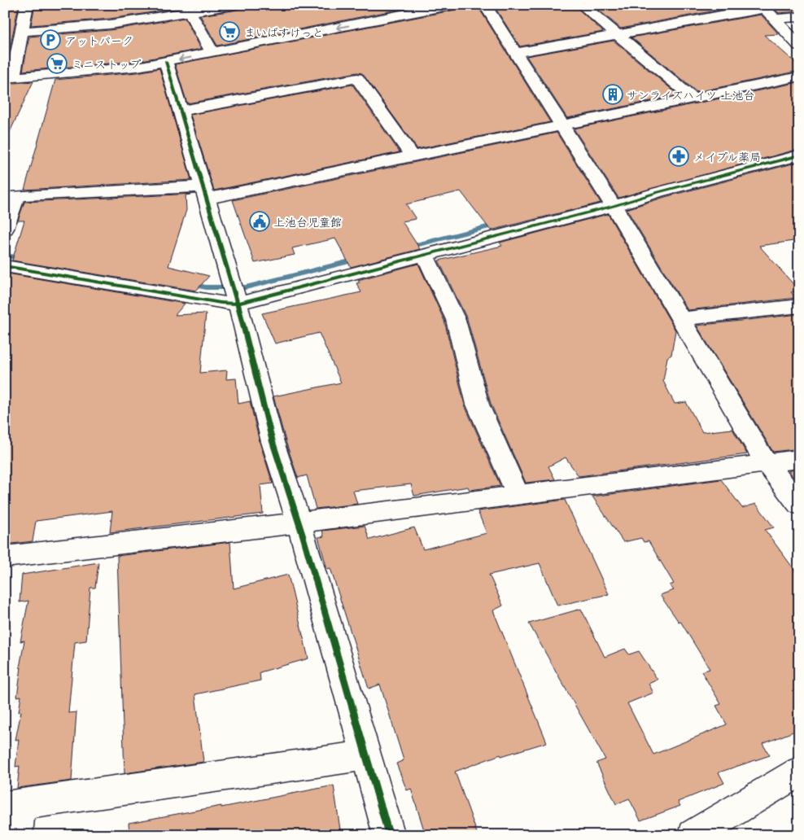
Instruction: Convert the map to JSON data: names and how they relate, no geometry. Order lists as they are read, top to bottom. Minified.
{"places":{"supermarket":["まいばすけっと","ミニストップ"],"parking":["アットパーク"],"building":["サンライズハイツ 上池台"],"pharmacy":["メイプル薬局"],"public building":["上池台児童館"]}}
